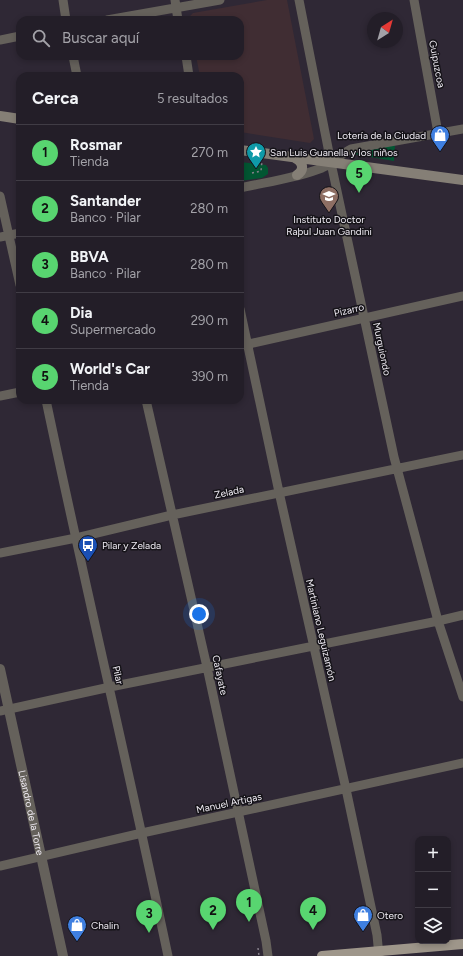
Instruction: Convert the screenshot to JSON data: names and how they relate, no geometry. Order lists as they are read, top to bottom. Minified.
{"streets":{"street":["Guipuzcoa","Pizarro","Murguiondo","Zelada","Martiniano Leguizamón","Pilar","Cafayate","Manuel Artigas","Lisandro de la Torre"]},"crossings":[["Pizarro","Murguiondo"],["Pizarro","Martiniano Leguizamón"],["Murguiondo","Zelada"],["Zelada","Martiniano Leguizamón"],["Zelada","Pilar"],["Zelada","Cafayate"],["Martiniano Leguizamón","Manuel Artigas"],["Pilar","Manuel Artigas"],["Cafayate","Manuel Artigas"],["Manuel Artigas","Lisandro de la Torre"]],"places":{"shop":["Lotería de la Ciudad","Otero","Chalin"],"place":["San Luis Guanella y los niños"],"school or university":["Instituto Doctor Raþul Juan Gandini"],"bus stop":["Pilar y Zelada"]},"north":"top right","page":{"search":"Buscar aquí","heading":["Cerca","5 resultados"],"list":[{"mark":"1","name":"Rosmar","note":"Tienda","value":"270 m"},{"mark":"2","name":"Santander","note":"Banco · Pilar","value":"280 m"},{"mark":"3","name":"BBVA","note":"Banco · Pilar","value":"280 m"},{"mark":"4","name":"Dia","note":"Supermercado","value":"290 m"},{"mark":"5","name":"World's Car","note":"Tienda","value":"390 m"}],"pins":["5","1","2","4","3"],"map_buttons":["+","−"]}}
